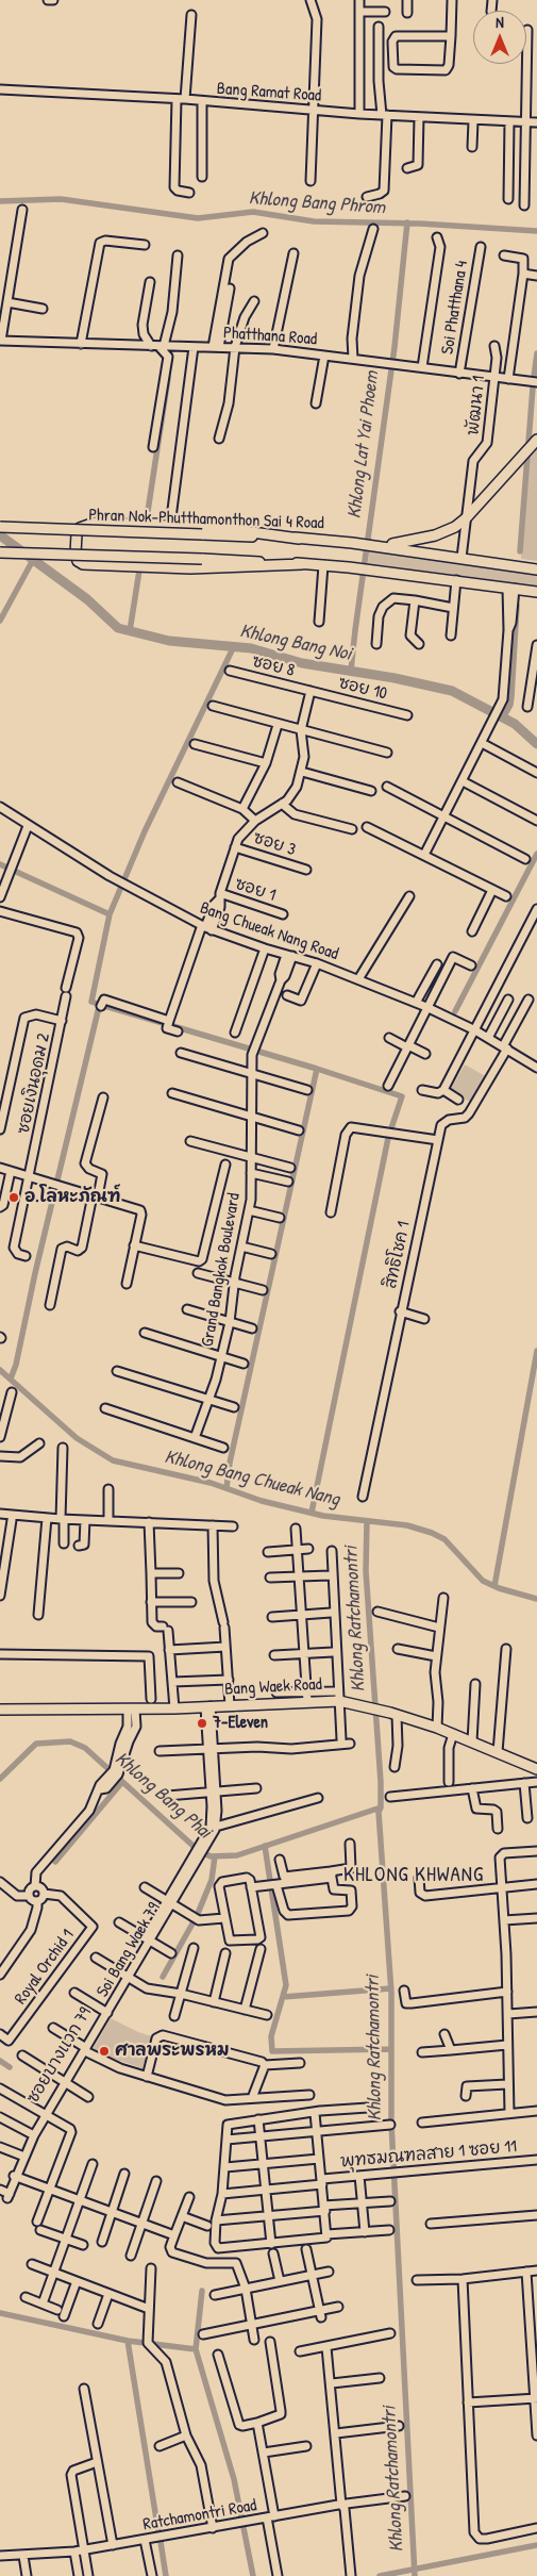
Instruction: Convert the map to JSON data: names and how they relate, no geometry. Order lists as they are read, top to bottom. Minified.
{"streets":{"main road":["Phran Nok-Phutthamonthon Sai 4 Road","Bang Waek Road"],"street":["Bang Ramat Road","Soi Phatthana 4","Phatthana Road","พัฒนา 1","ซอย 8","ซอย 10","ซอย 3","ซอย 1","Bang Chueak Nang Road","ซอยเงินอุดม 2","สิทธิโชค 1","Grand Bangkok Boulevard","Royal Orchid 1","ซอยบางแวก 79","พุทธมณฑลสาย 1 ซอย 11","Ratchamontri Road"]},"crossings":[["Soi Phatthana 4","Phatthana Road"],["Phatthana Road","พัฒนา 1"],["พัฒนา 1","Phran Nok-Phutthamonthon Sai 4 Road"],["ซอย 8","ซอย 10"],["Bang Chueak Nang Road","สิทธิโชค 1"],["Bang Chueak Nang Road","Grand Bangkok Boulevard"]],"districts":["KHLONG KHWANG"],"water":["Khlong Bang Phrom","Khlong Lat Yai Phoem","Khlong Bang Noi","Khlong Bang Chueak Nang","Khlong Ratchamontri","Khlong Bang Phai"],"places":["อ.โลหะภัณฑ์","7-Eleven","ศาลพระพรหม"],"north":"top"}
